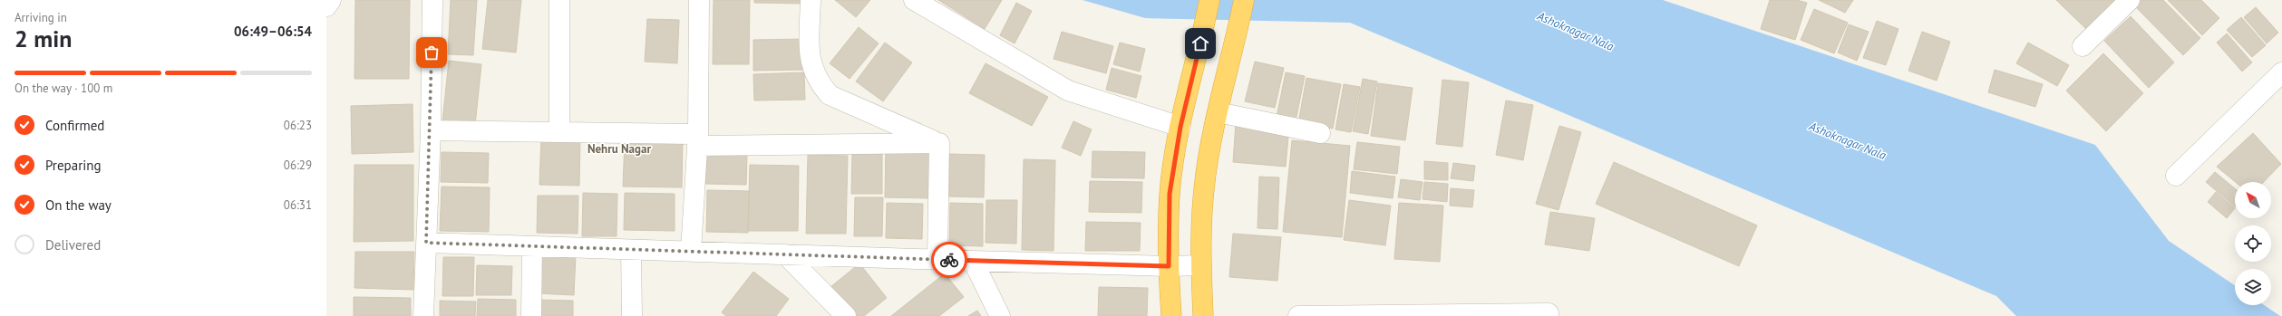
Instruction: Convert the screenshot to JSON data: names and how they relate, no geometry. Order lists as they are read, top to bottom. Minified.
{"districts":["Nehru Nagar"],"water":["Ashoknagar Nala"],"north":"top left","page":{"heading":["2 min","Arriving in","06:49–06:54"],"bar":"On the way · 100 m","list":[["Confirmed","06:23"],["Preparing","06:29"],["On the way","06:31"],"Delivered"]}}
